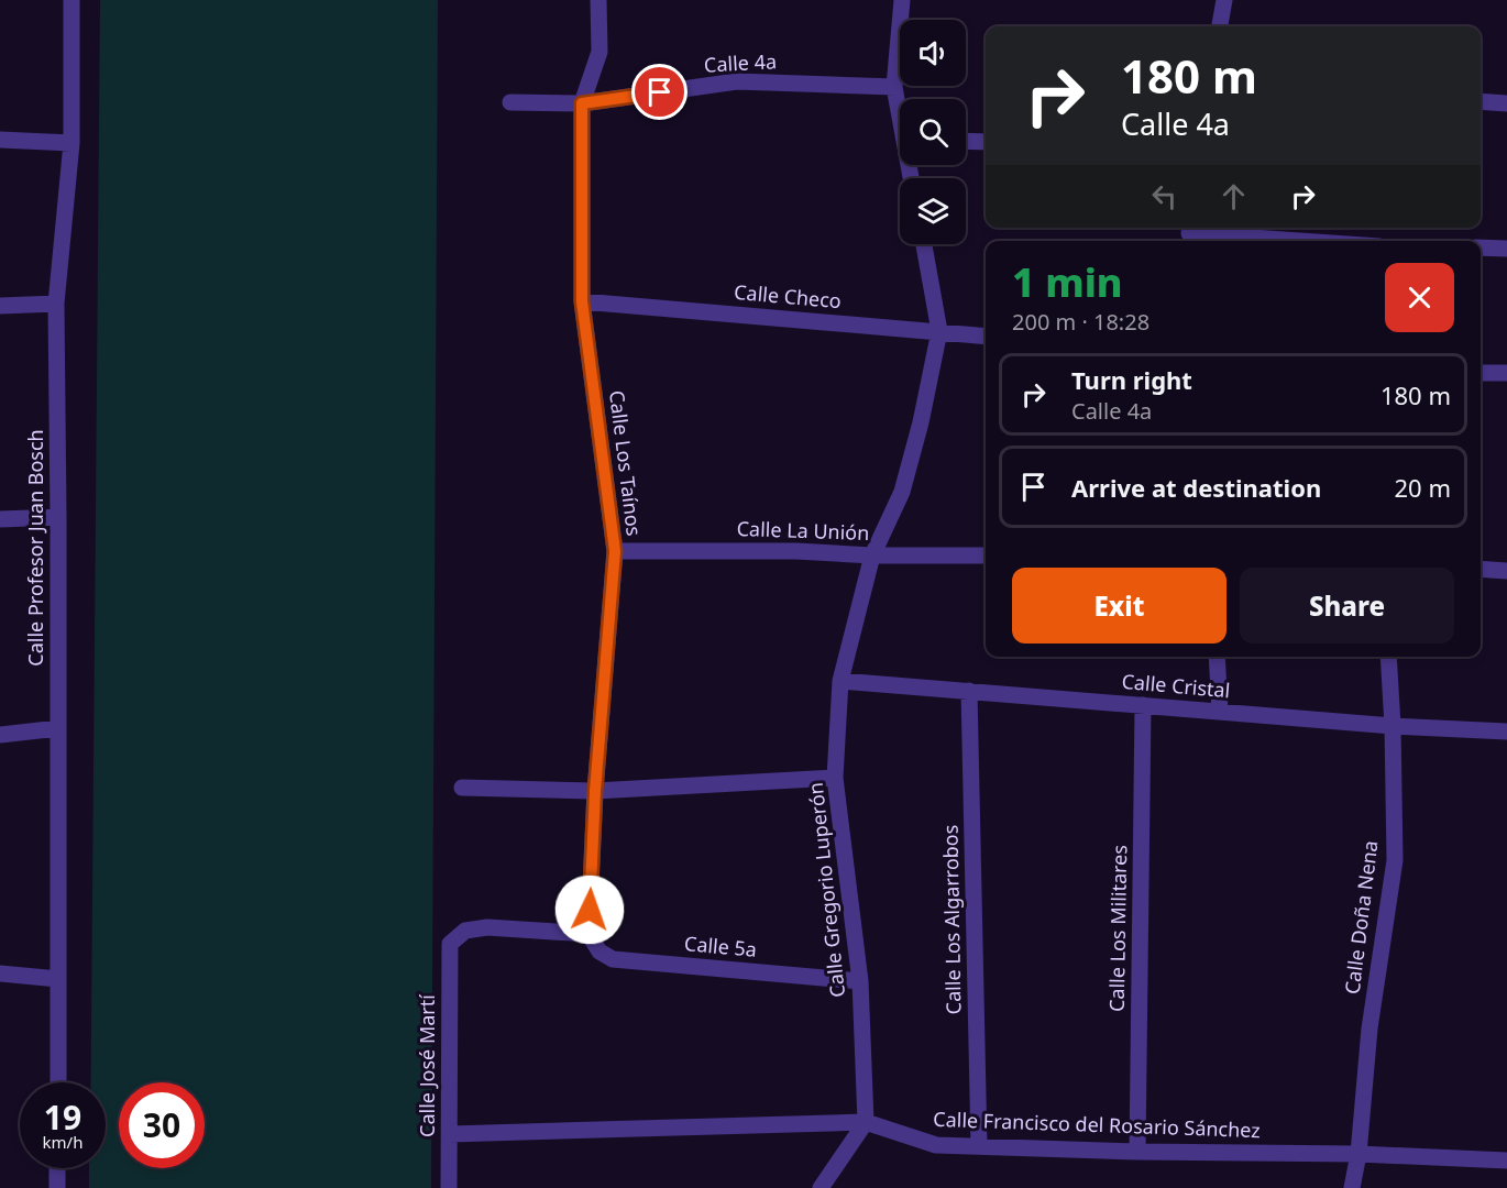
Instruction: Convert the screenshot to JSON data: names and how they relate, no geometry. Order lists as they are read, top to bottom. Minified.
{"streets":{"street":["Calle 4a","Calle Checo","Calle Los Taínos","Calle La Unión","Calle Profesor Juan Bosch","Calle Cristal","Calle Gregorio Luperón","Calle Doña Nena","Calle Los Algarrobos","Calle Los Militares","Calle 5a","Calle José Martí","Calle Francisco del Rosario Sánchez"]},"crossings":[["Calle 4a","Calle Los Taínos"],["Calle Checo","Calle Los Taínos"],["Calle Checo","Calle Gregorio Luperón"],["Calle Los Taínos","Calle La Unión"],["Calle Los Taínos","Calle 5a"],["Calle Los Taínos","Calle José Martí"],["Calle La Unión","Calle Gregorio Luperón"],["Calle Cristal","Calle Gregorio Luperón"],["Calle Cristal","Calle Doña Nena"],["Calle Cristal","Calle Los Algarrobos"],["Calle Cristal","Calle Los Militares"],["Calle Gregorio Luperón","Calle 5a"],["Calle Gregorio Luperón","Calle Francisco del Rosario Sánchez"],["Calle Doña Nena","Calle Francisco del Rosario Sánchez"],["Calle Los Algarrobos","Calle Francisco del Rosario Sánchez"],["Calle Los Militares","Calle Francisco del Rosario Sánchez"],["Calle 5a","Calle José Martí"],["Calle José Martí","Calle Francisco del Rosario Sánchez"]],"page":{"turn":["180 m","Calle 4a"],"heading":["1 min","200 m · 18:28"],"list":[{"name":"Turn right","note":"Calle 4a","value":"180 m"},{"name":"Arrive at destination","value":"20 m"}],"buttons":["Exit","Share"],"speed":"19 km/h","limit":"30"}}
